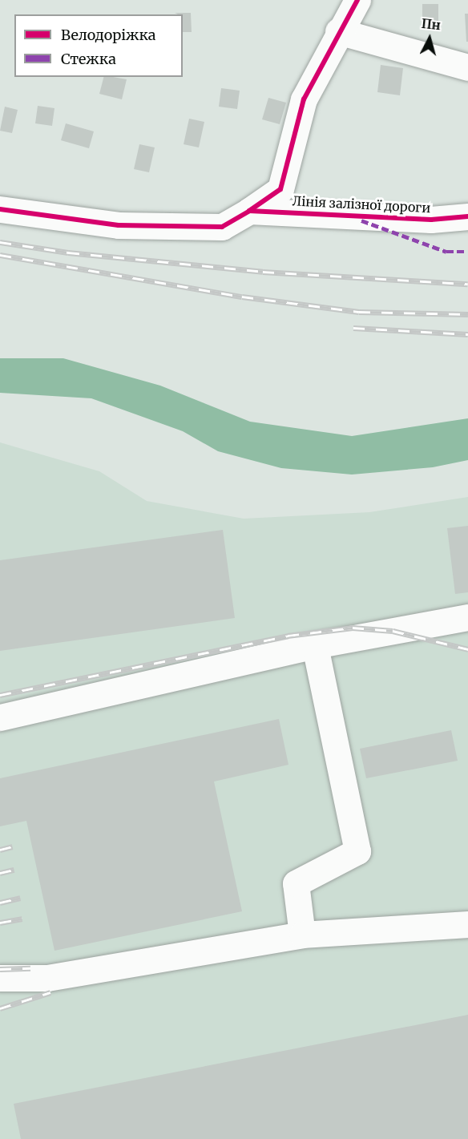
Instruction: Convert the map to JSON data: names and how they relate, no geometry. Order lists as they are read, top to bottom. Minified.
{"streets":{"street":["Лінія залізної дороги"]},"legend":["Велодоріжка","Стежка"],"north":"top"}
